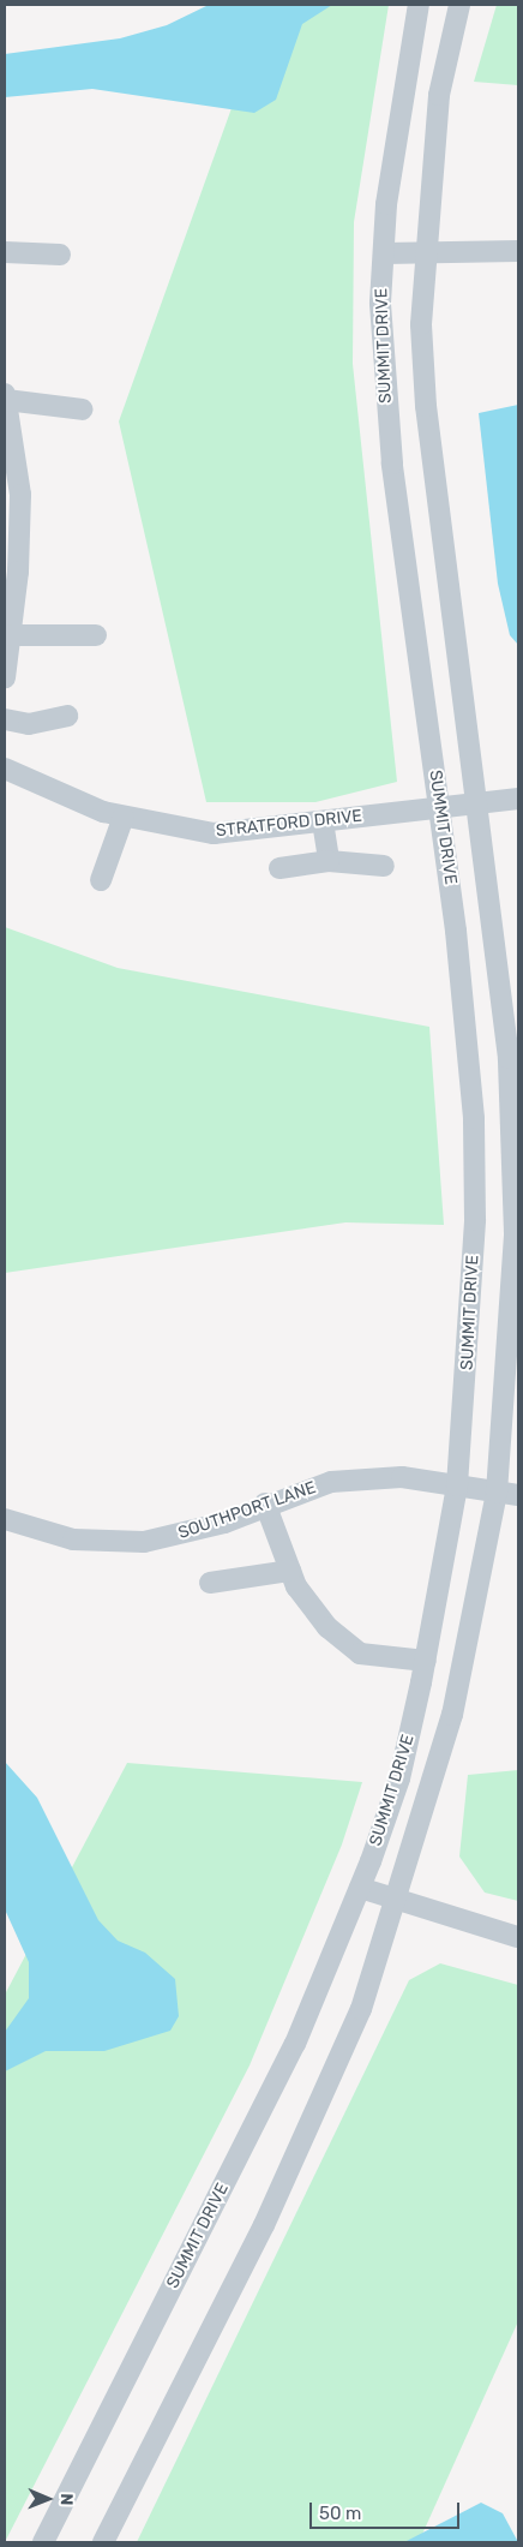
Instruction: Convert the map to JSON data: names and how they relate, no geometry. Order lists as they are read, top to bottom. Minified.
{"streets":{"street":["SUMMIT DRIVE","STRATFORD DRIVE","SOUTHPORT LANE"]},"crossings":[["SUMMIT DRIVE","STRATFORD DRIVE"],["SUMMIT DRIVE","SOUTHPORT LANE"]],"scale_bar":"50 m","north":"right"}
